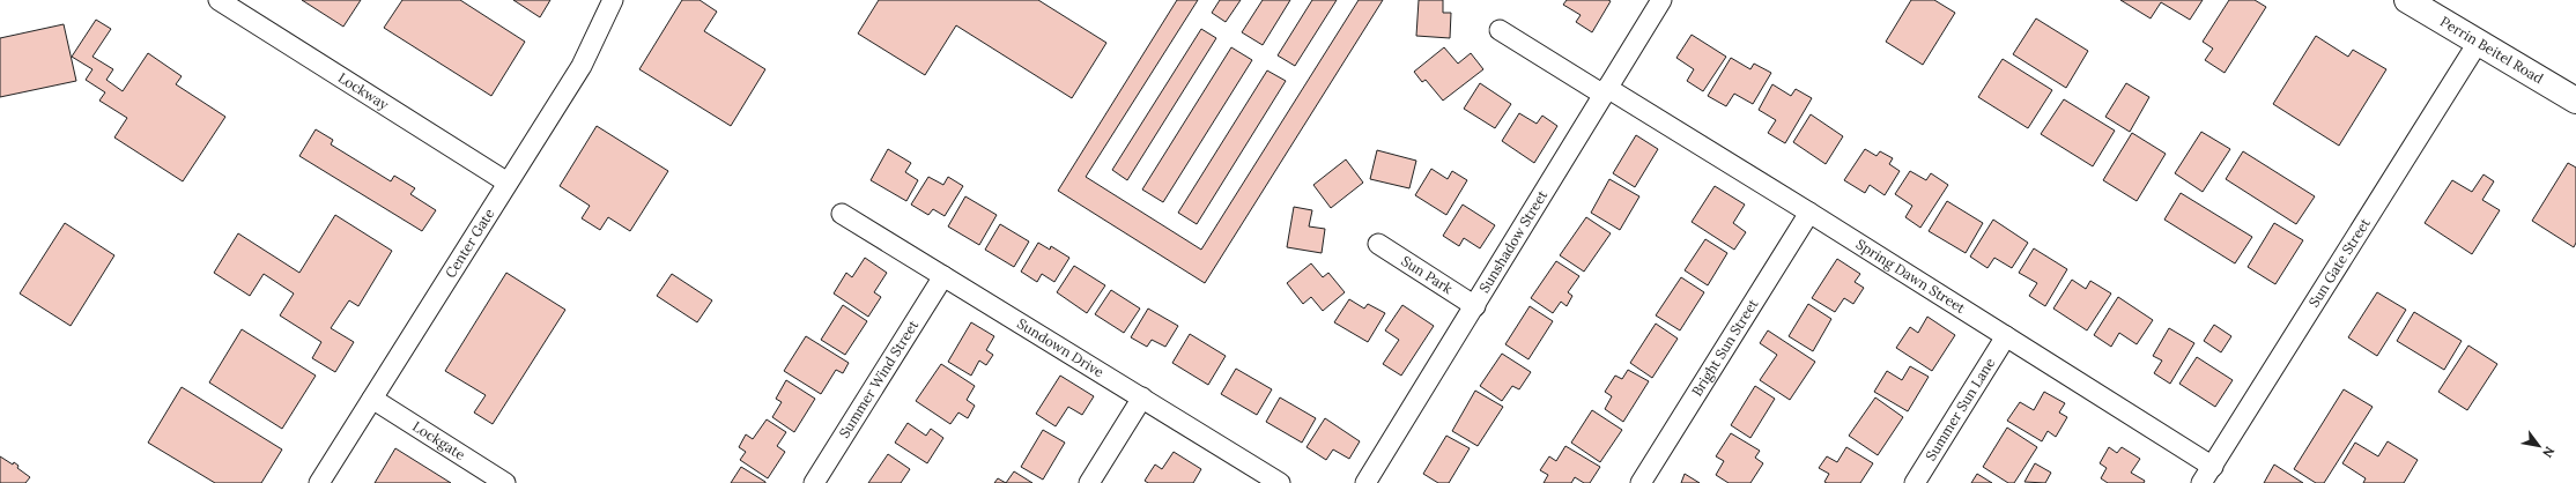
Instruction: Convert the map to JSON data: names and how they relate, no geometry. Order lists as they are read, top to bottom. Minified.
{"streets":{"main road":["Perrin Beitel Road"],"street":["Lockway","Sunshadow Street","Center Gate","Sun Gate Street","Sun Park","Spring Dawn Street","Sundown Drive","Bright Sun Street","Summer Wind Street","Summer Sun Lane","Lockgate"]},"crossings":[["Perrin Beitel Road","Sun Gate Street"],["Lockway","Center Gate"],["Sunshadow Street","Sun Park"],["Sunshadow Street","Spring Dawn Street"],["Center Gate","Lockgate"],["Sun Gate Street","Spring Dawn Street"],["Spring Dawn Street","Bright Sun Street"],["Spring Dawn Street","Summer Sun Lane"],["Sundown Drive","Summer Wind Street"]],"north":"bottom right"}
